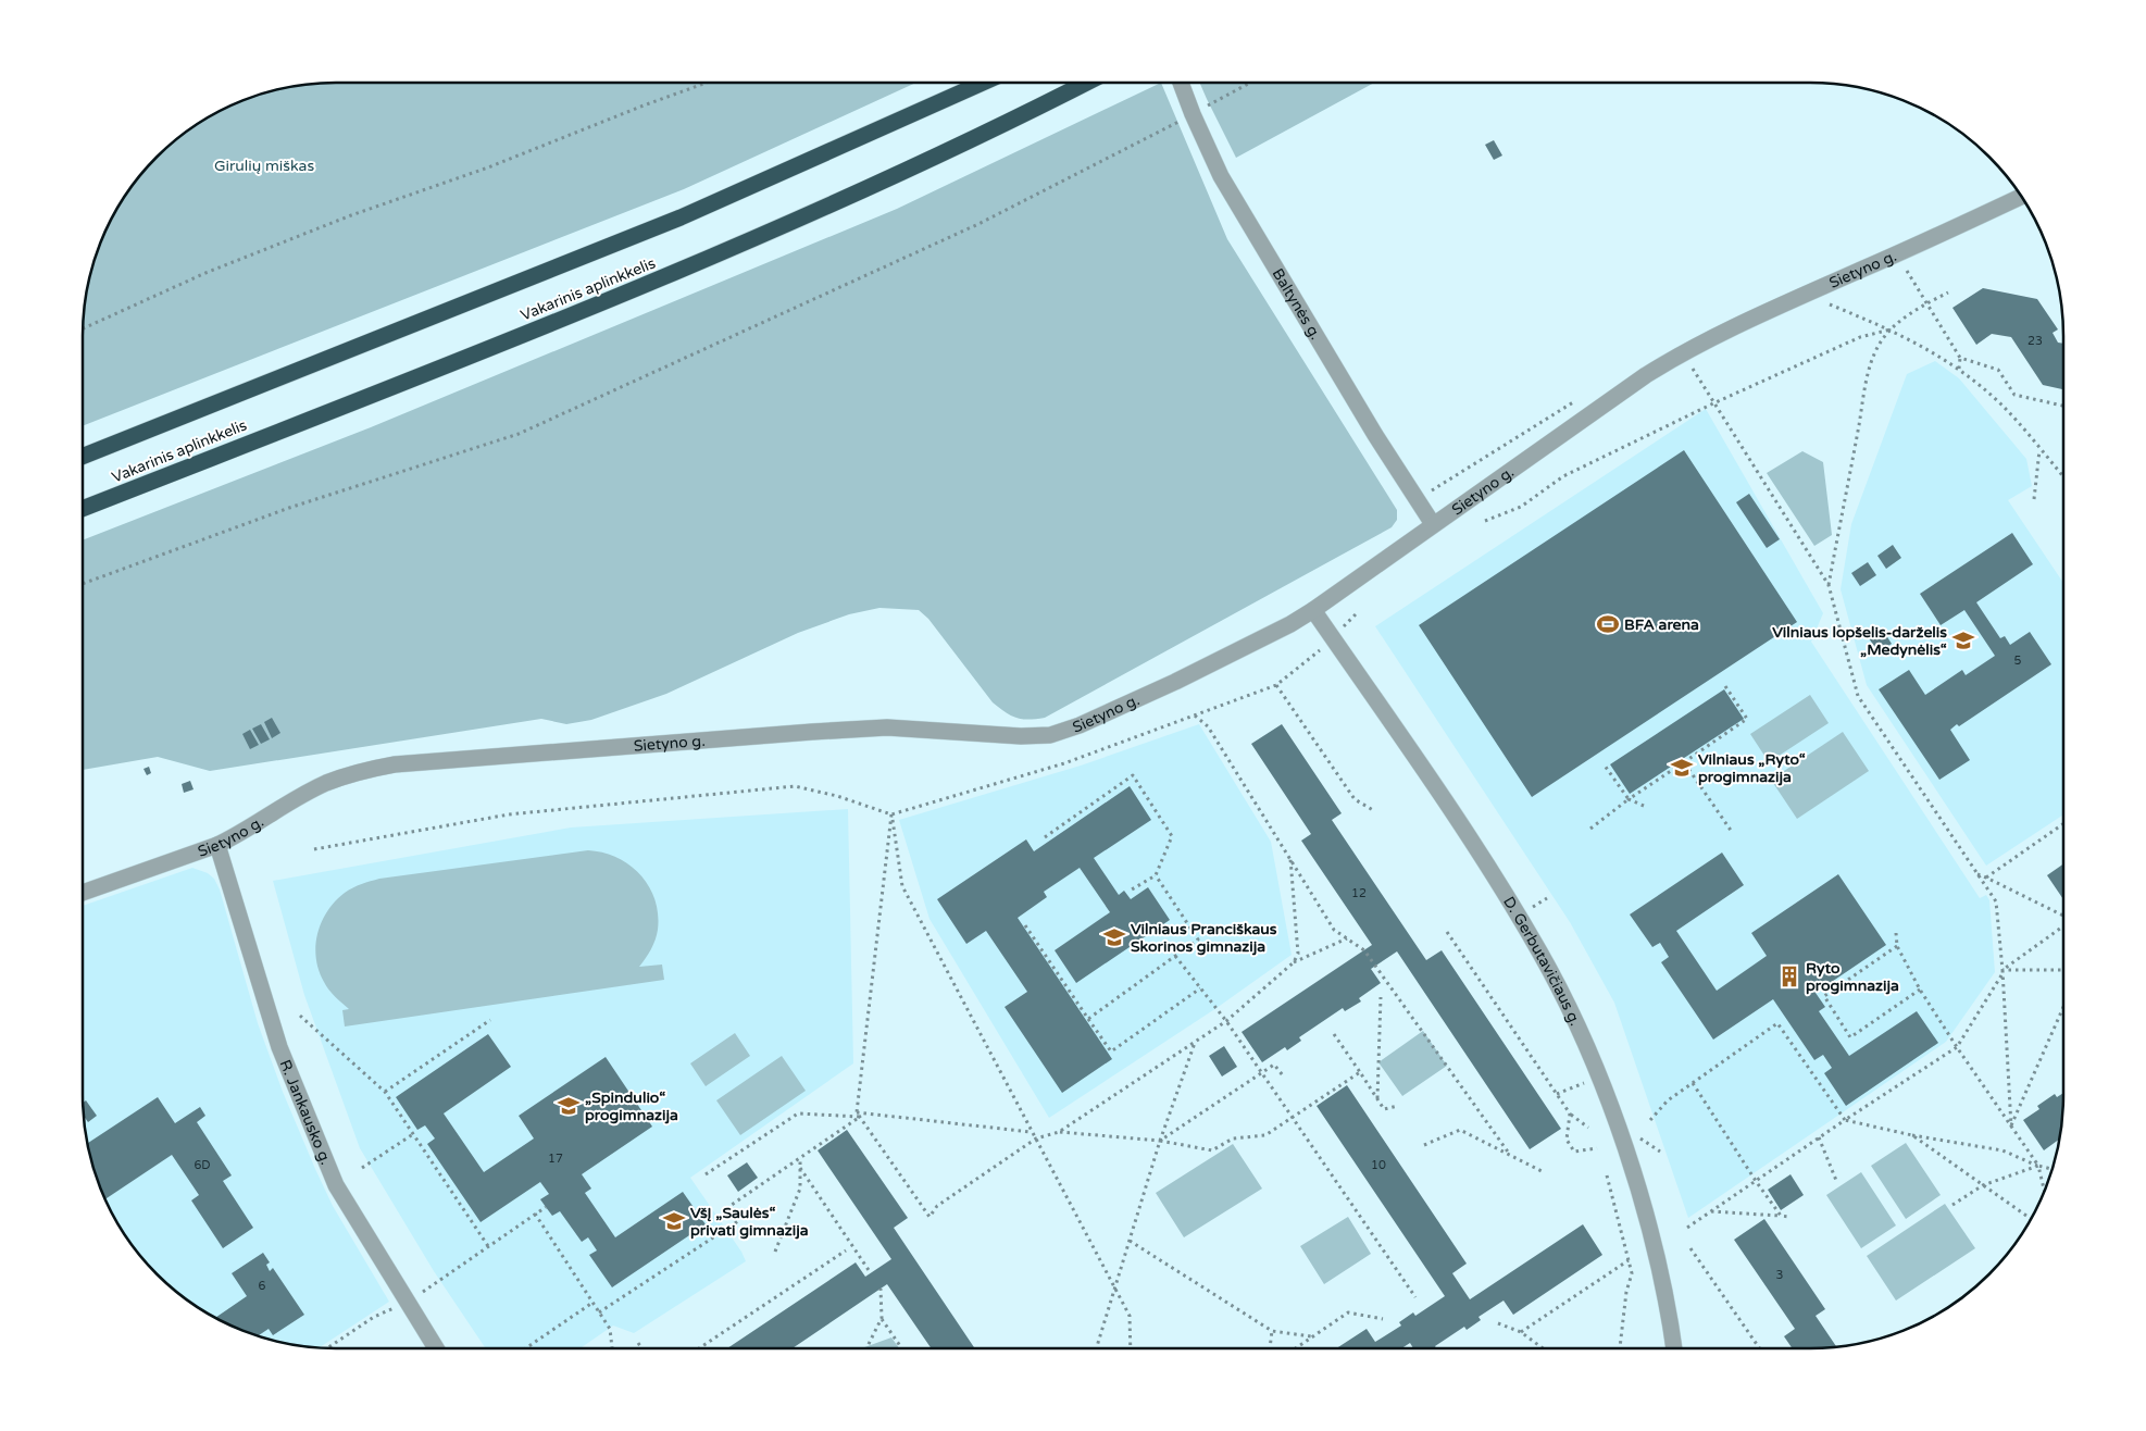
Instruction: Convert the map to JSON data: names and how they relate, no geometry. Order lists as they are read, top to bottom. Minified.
{"streets":{"highway":["Vakarinis aplinkkelis"],"street":["Sietyno g.","Baltynės g.","D. Gerbutavičiaus g.","R. Jankausko g."]},"crossings":[["Sietyno g.","Baltynės g."],["Sietyno g.","D. Gerbutavičiaus g."],["Sietyno g.","R. Jankausko g."]],"parks":["Girulių miškas"],"places":{"sports":["BFA arena"],"school or university":["Vilniaus lopšelis-darželis „Medynėlis“","Vilniaus „Ryto“ progimnazija","Vilniaus Pranciškaus Skorinos gimnazija","„Spindulio“ progimnazija","VšĮ „Saulės“ privati gimnazija"],"building":["Ryto progimnazija"]},"house_numbers":["23","5","12","17","6D","10","3","6"]}
